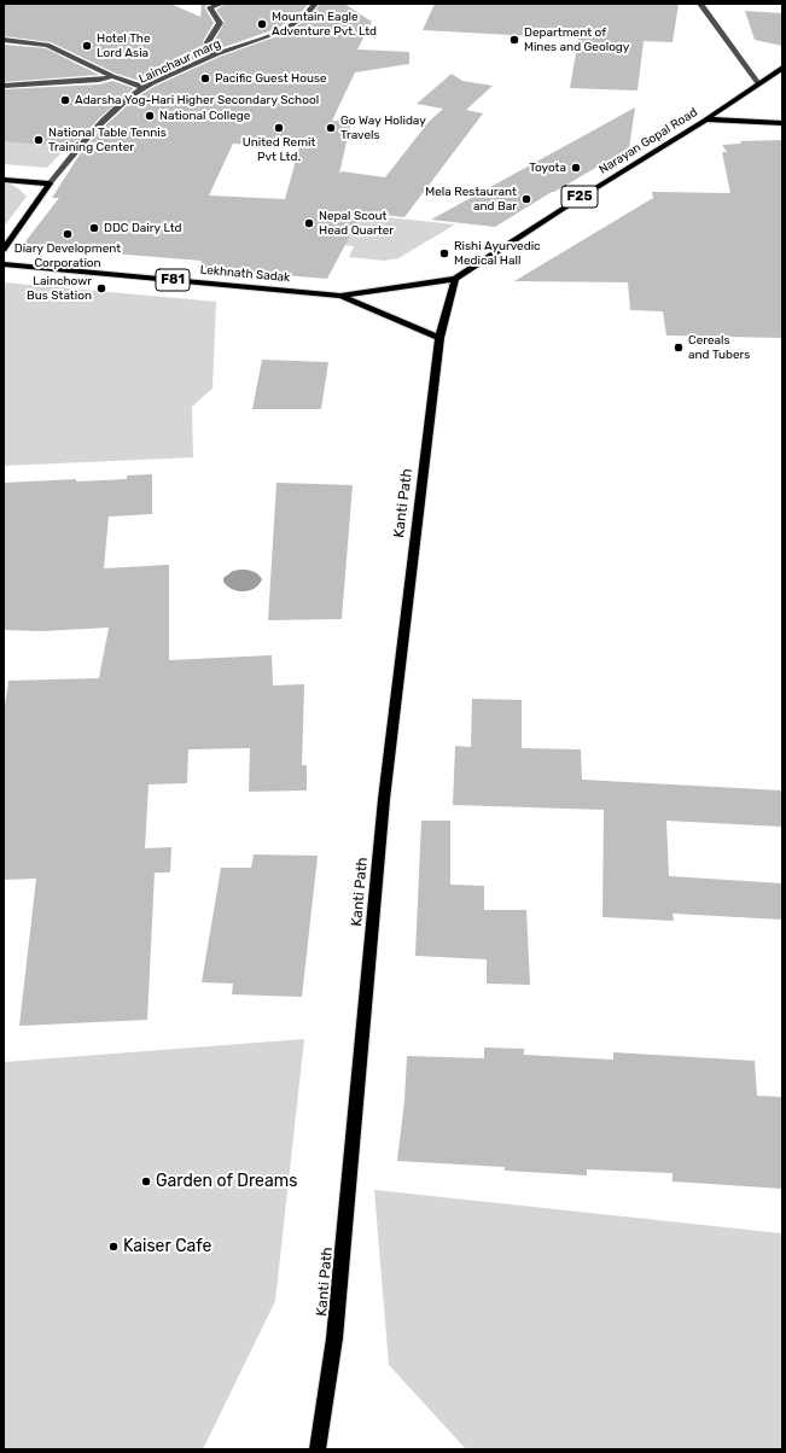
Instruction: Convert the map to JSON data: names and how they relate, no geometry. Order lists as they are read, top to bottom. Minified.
{"streets":{"main road":["Narayan Gopal Road","F25","Lekhnath Sadak","F81","Kanti Path"],"street":["Lainchaur marg"]},"crossings":[["Narayan Gopal Road","Lekhnath Sadak"],["Lekhnath Sadak","Kanti Path"]],"places":["Mountain Eagle Adventure Pvt. Ltd","Department of Mines and Geology","Hotel The Lord Asia","Pacific Guest House","Adarsha Yog-Hari Higher Secondary School","National College","United Remit Pvt Ltd.","Go Way Holiday Travels","National Table Tennis Training Center","Toyota","Mela Restaurant and Bar","Nepal Scout Head Quarter","DDC Dairy Ltd","Diary Development Corporation","Rishi Ayurvedic Medical Hall","Lainchowr Bus Station","Cereals and Tubers","Garden of Dreams","Kaiser Cafe"]}
